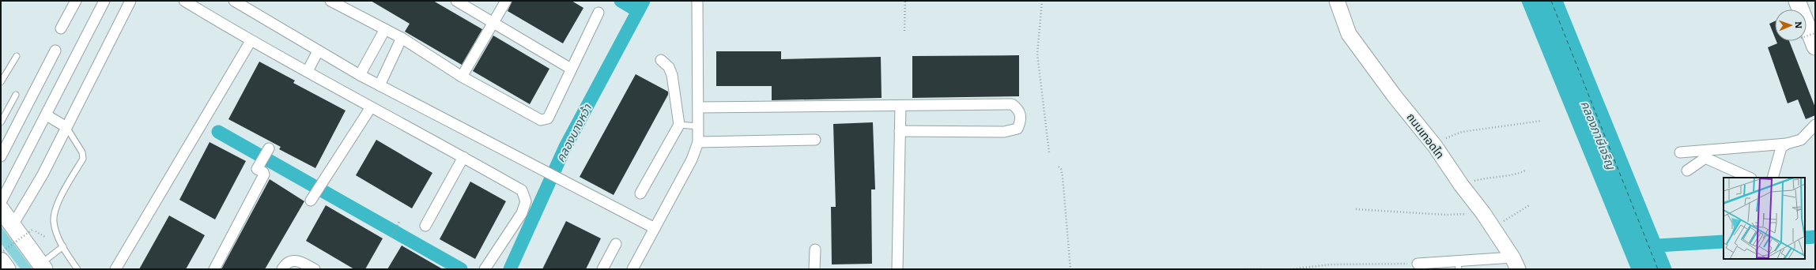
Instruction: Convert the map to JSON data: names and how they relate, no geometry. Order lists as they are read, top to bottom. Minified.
{"streets":{"main road":["ถนนเทอดไท"]},"water":["คลองบางหว้า","คลองภาษีเจริญ"],"north":"right"}
